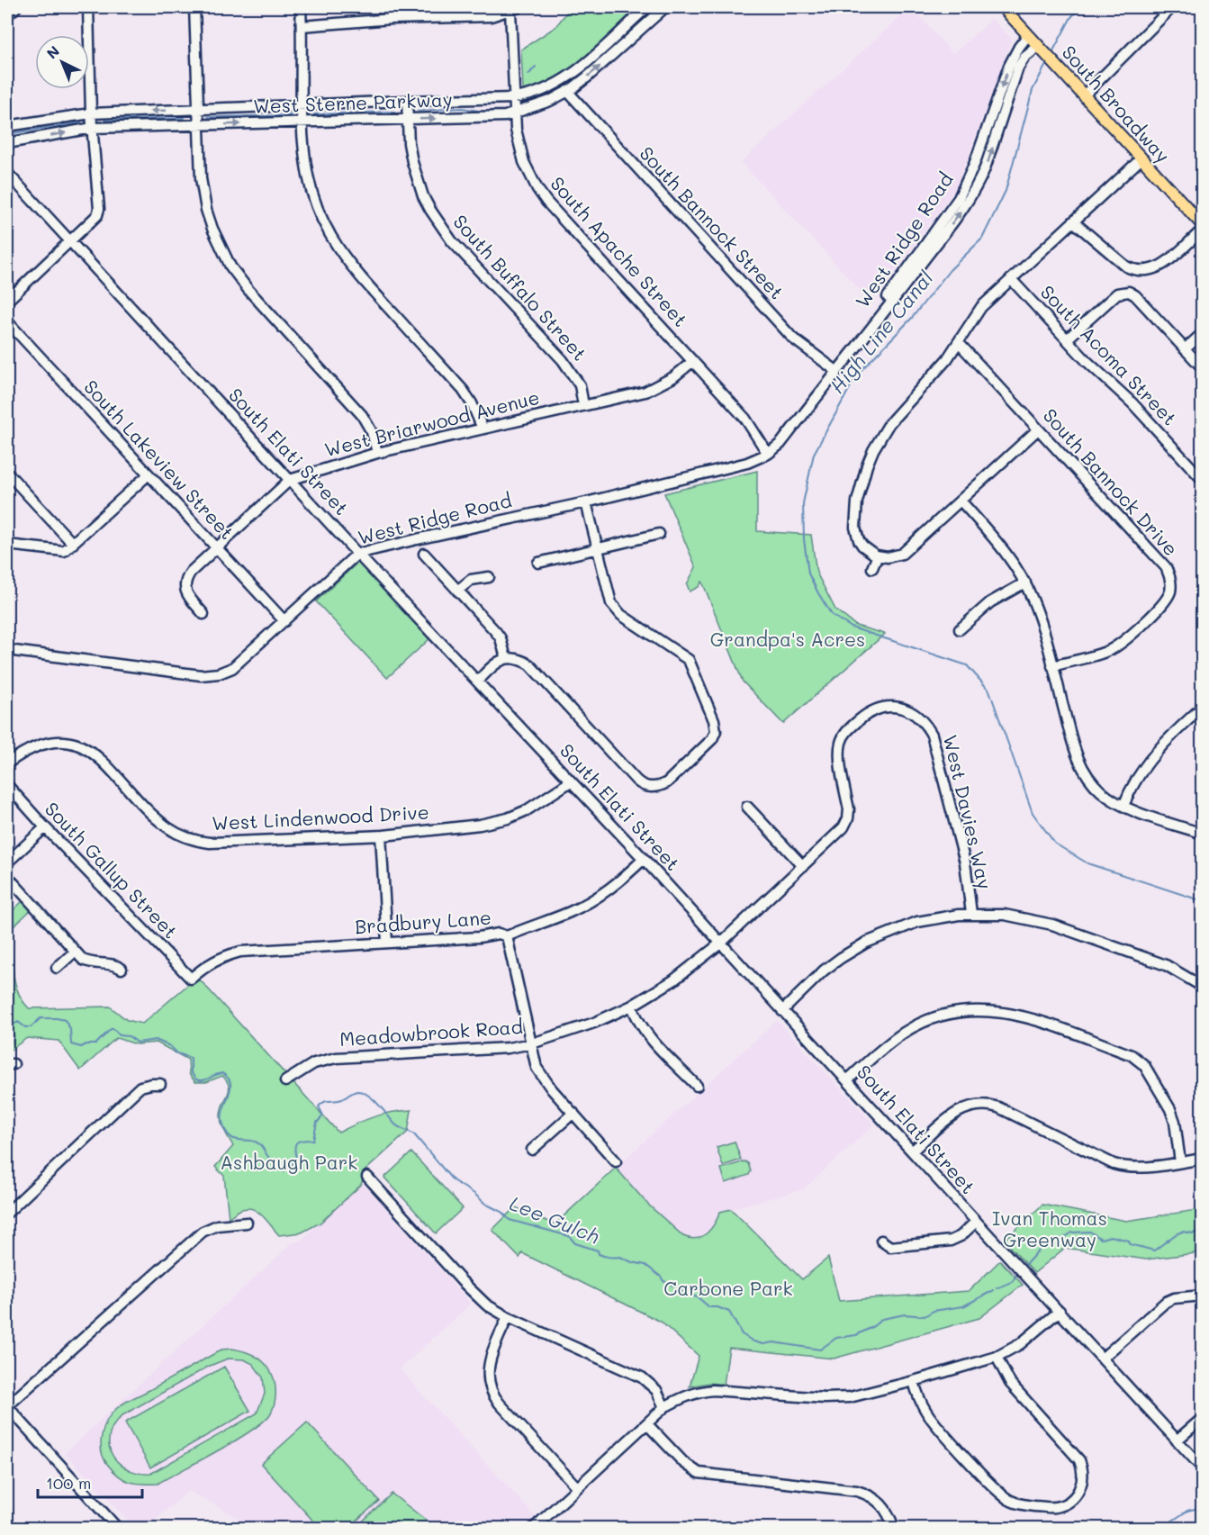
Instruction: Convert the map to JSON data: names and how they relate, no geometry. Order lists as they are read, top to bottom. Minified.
{"streets":{"main road":["South Broadway"],"street":["West Sterne Parkway","South Bannock Street","West Ridge Road","South Apache Street","South Buffalo Street","South Acoma Street","West Briarwood Avenue","South Elati Street","South Lakeview Street","South Bannock Drive","West Davies Way","West Lindenwood Drive","South Gallup Street","Bradbury Lane","Meadowbrook Road"]},"crossings":[["West Sterne Parkway","South Bannock Street"],["West Sterne Parkway","South Apache Street"],["West Sterne Parkway","South Buffalo Street"],["South Broadway","West Ridge Road"],["South Bannock Street","West Ridge Road"],["West Ridge Road","South Apache Street"],["West Ridge Road","South Elati Street"],["West Ridge Road","South Lakeview Street"],["South Apache Street","West Briarwood Avenue"],["South Buffalo Street","West Briarwood Avenue"],["West Briarwood Avenue","South Elati Street"],["West Briarwood Avenue","South Lakeview Street"],["South Elati Street","West Davies Way"],["South Elati Street","West Lindenwood Drive"],["South Elati Street","Bradbury Lane"],["South Elati Street","Meadowbrook Road"],["West Davies Way","Meadowbrook Road"],["South Gallup Street","Bradbury Lane"]],"water":["High Line Canal","Lee Gulch"],"parks":["Grandpa's Acres","Ashbaugh Park","Ivan Thomas Greenway","Carbone Park"],"scale_bar":"100 m","north":"top left"}
